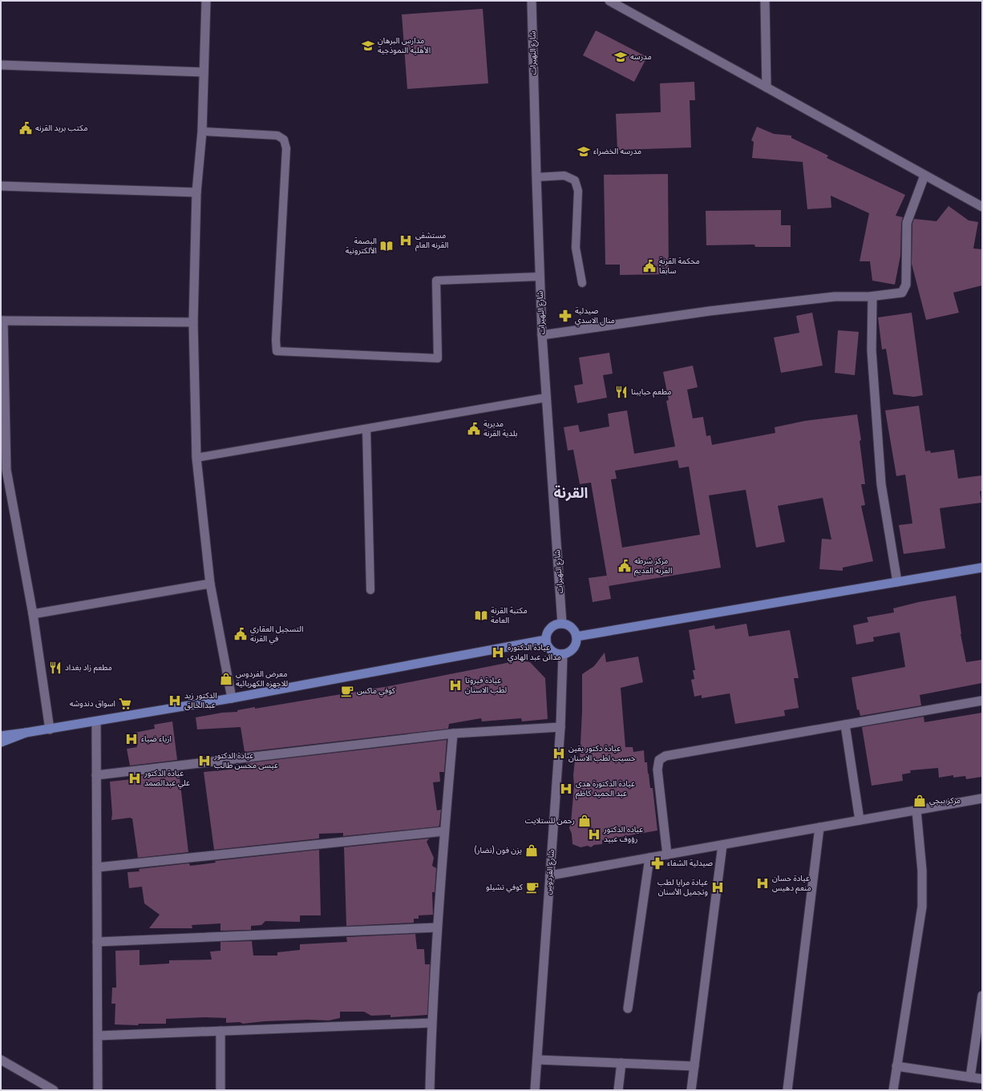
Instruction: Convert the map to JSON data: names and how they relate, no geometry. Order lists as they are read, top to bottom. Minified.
{"streets":{"street":["شارع النهيرات","شارع الفردوس"]},"crossings":[["شارع النهيرات","شارع الفردوس"]],"districts":["القرنة"],"places":{"school or university":["مدارس البرهان الأهلية النموذجية","مدرسه","مدرسه الخضراء"],"public building":["مكتب بريد القرنه","محكمة القرنة سابقاً","مديرية بلدية القرنة","مركز شرطه القرنه القديم","التسجيل العقاري في القرنة"],"hospital":["مستشفى القرنه العام","عيادة الدكتورة مدائن عبد الهادي","عيادة فيروتا لطب الاسنان","الدكتور زيد عبدالخالق","ازياء ضياء","عيادة دكتور يقين حسيب لطب الاسنان","عيادة الدكتور عيسى محسن طالب","عيادة الدكتور علي عبدالصمد","عيادة الدكتورة هدى عبد الحميد كاظم","عياده الدكتور رؤوف عبيد","عيادة حسان منعم دهيس","عيادة مرايا لطب وتجميل الأسنان"],"library":["البصمة الألكترونية","مكتبة القرنة العامة"],"pharmacy":["صيدلية منال الاسدي","صيدلية الشفاء"],"restaurant":["مطعم حبايبنا","مطعم زاد بغداد"],"shop":["معرض الفردوس للاجهزه الكهربائية","مركز ببجي","رحمن للستلايت","يزن فون (نضار)"],"cafe":["كوفي ماكس","كوفي تشيلو"],"supermarket":["اسواق دندوشه"]}}
